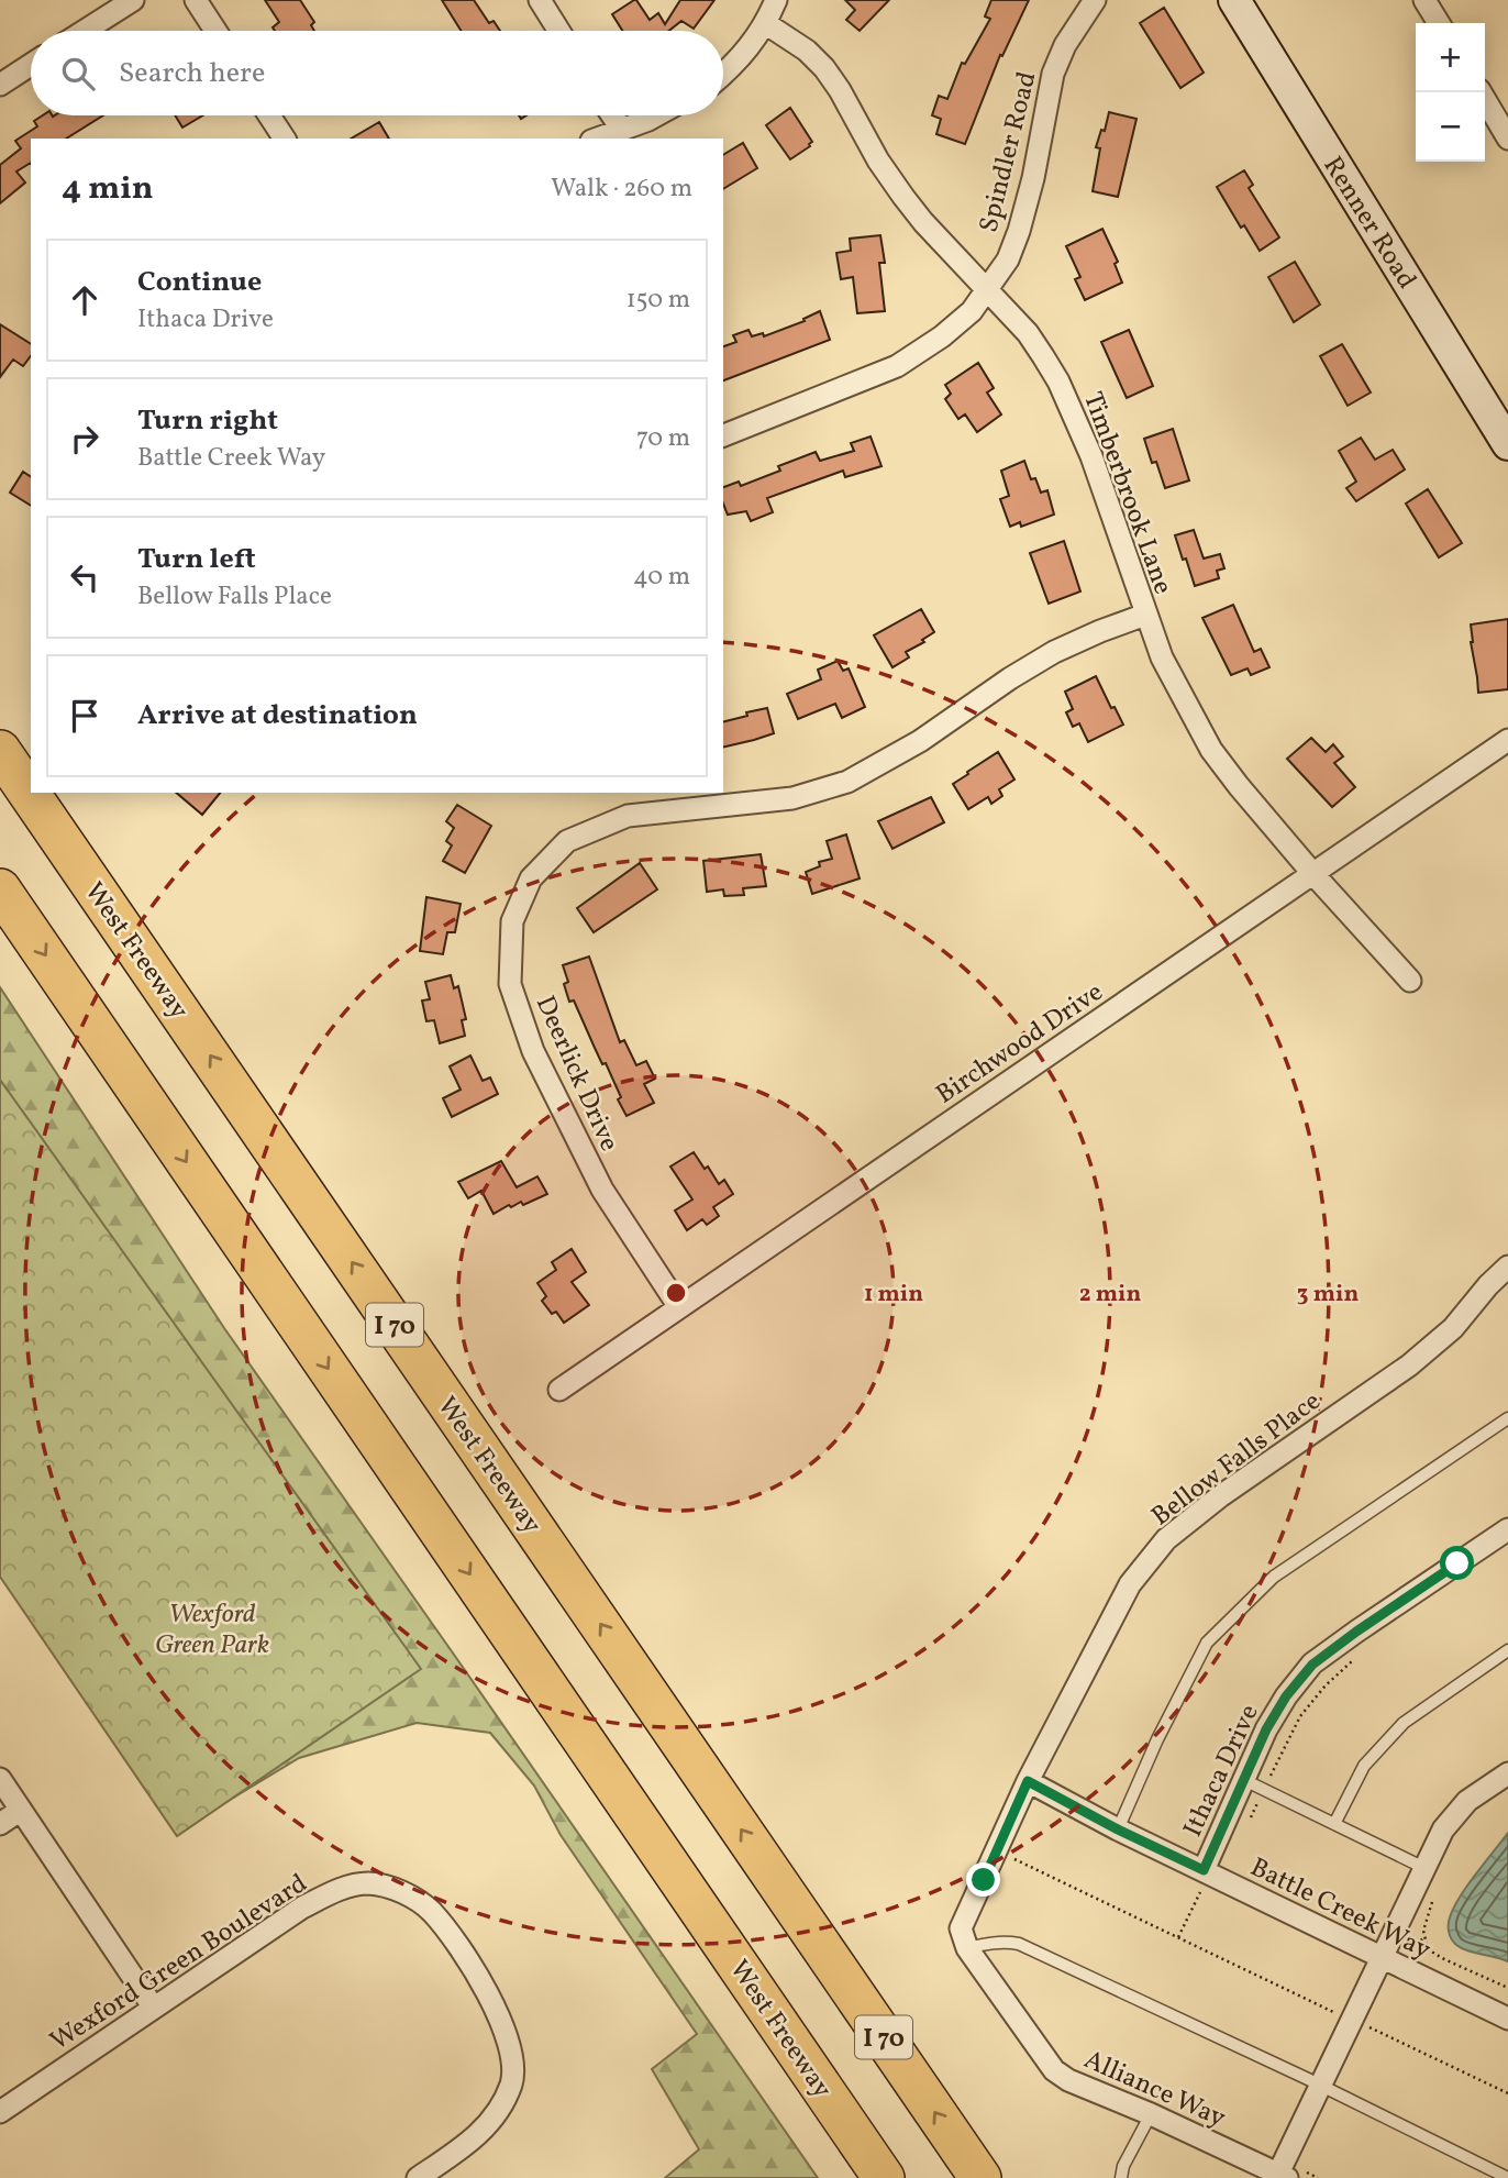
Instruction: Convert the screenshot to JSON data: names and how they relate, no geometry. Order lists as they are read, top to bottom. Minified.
{"streets":{"highway":["West Freeway","I 70"],"main road":["Renner Road"],"street":["Spindler Road","Timberbrook Lane","Birchwood Drive","Deerlick Drive","Bellow Falls Place","Ithaca Drive","Battle Creek Way","Wexford Green Boulevard","Alliance Way"]},"crossings":[["Spindler Road","Timberbrook Lane"],["Timberbrook Lane","Birchwood Drive"],["Timberbrook Lane","Deerlick Drive"],["Birchwood Drive","Deerlick Drive"],["Bellow Falls Place","Battle Creek Way"],["Bellow Falls Place","Alliance Way"],["Ithaca Drive","Battle Creek Way"]],"parks":["Wexford Green Park"],"page":{"map_buttons":["+","−"],"search":"Search here","heading":["4 min","Walk · 260 m"],"list":[["Continue","Ithaca Drive","150 m"],["Turn right","Battle Creek Way","70 m"],["Turn left","Bellow Falls Place","40 m"],"Arrive at destination"]},"rings":["1 min","2 min","3 min"]}
